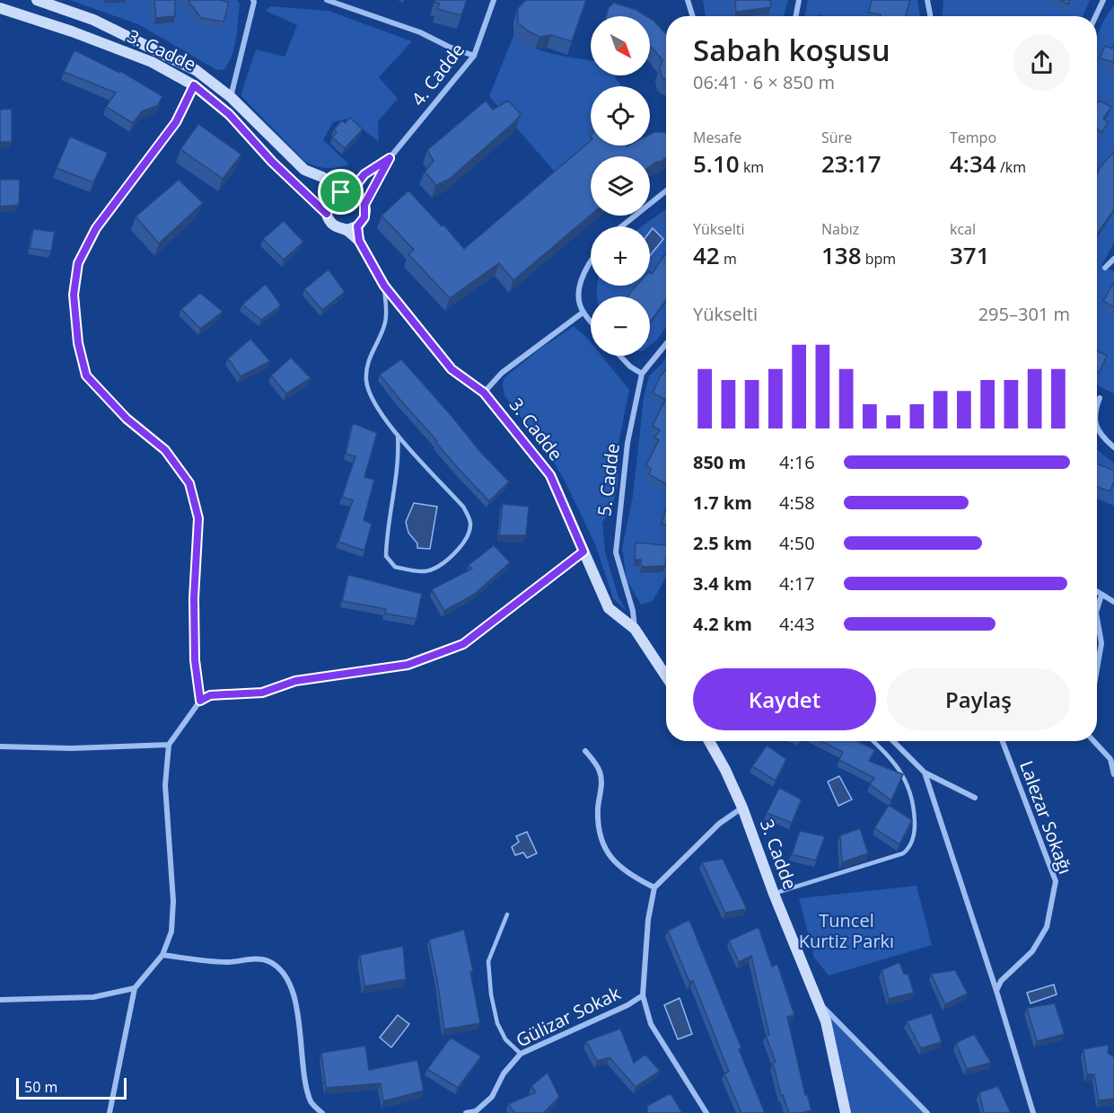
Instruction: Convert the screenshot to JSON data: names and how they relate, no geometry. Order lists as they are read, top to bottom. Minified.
{"streets":{"main road":["3. Cadde"],"street":["4. Cadde","5. Cadde","Lalezar Sokağı","Gülizar Sokak"]},"crossings":[["3. Cadde","5. Cadde"]],"parks":["Tuncel Kurtiz Parkı"],"scale_bar":"50 m","north":"bottom right","page":{"map_buttons":["+","−"],"heading":["Sabah koşusu","06:41 · 6 × 850 m"],"stats":[["Mesafe","5.10 km"],["Süre","23:17"],["Tempo","4:34 /km"],["Yükselti","42 m"],["Nabız","138 bpm"],["kcal","371"]],"chart":["Yükselti","295–301 m"],"list":[{"name":"850 m","note":"4:16"},{"name":"1.7 km","note":"4:58"},{"name":"2.5 km","note":"4:50"},{"name":"3.4 km","note":"4:17"},{"name":"4.2 km","note":"4:43"}],"buttons":["Kaydet","Paylaş"],"scale":"50 m"}}
